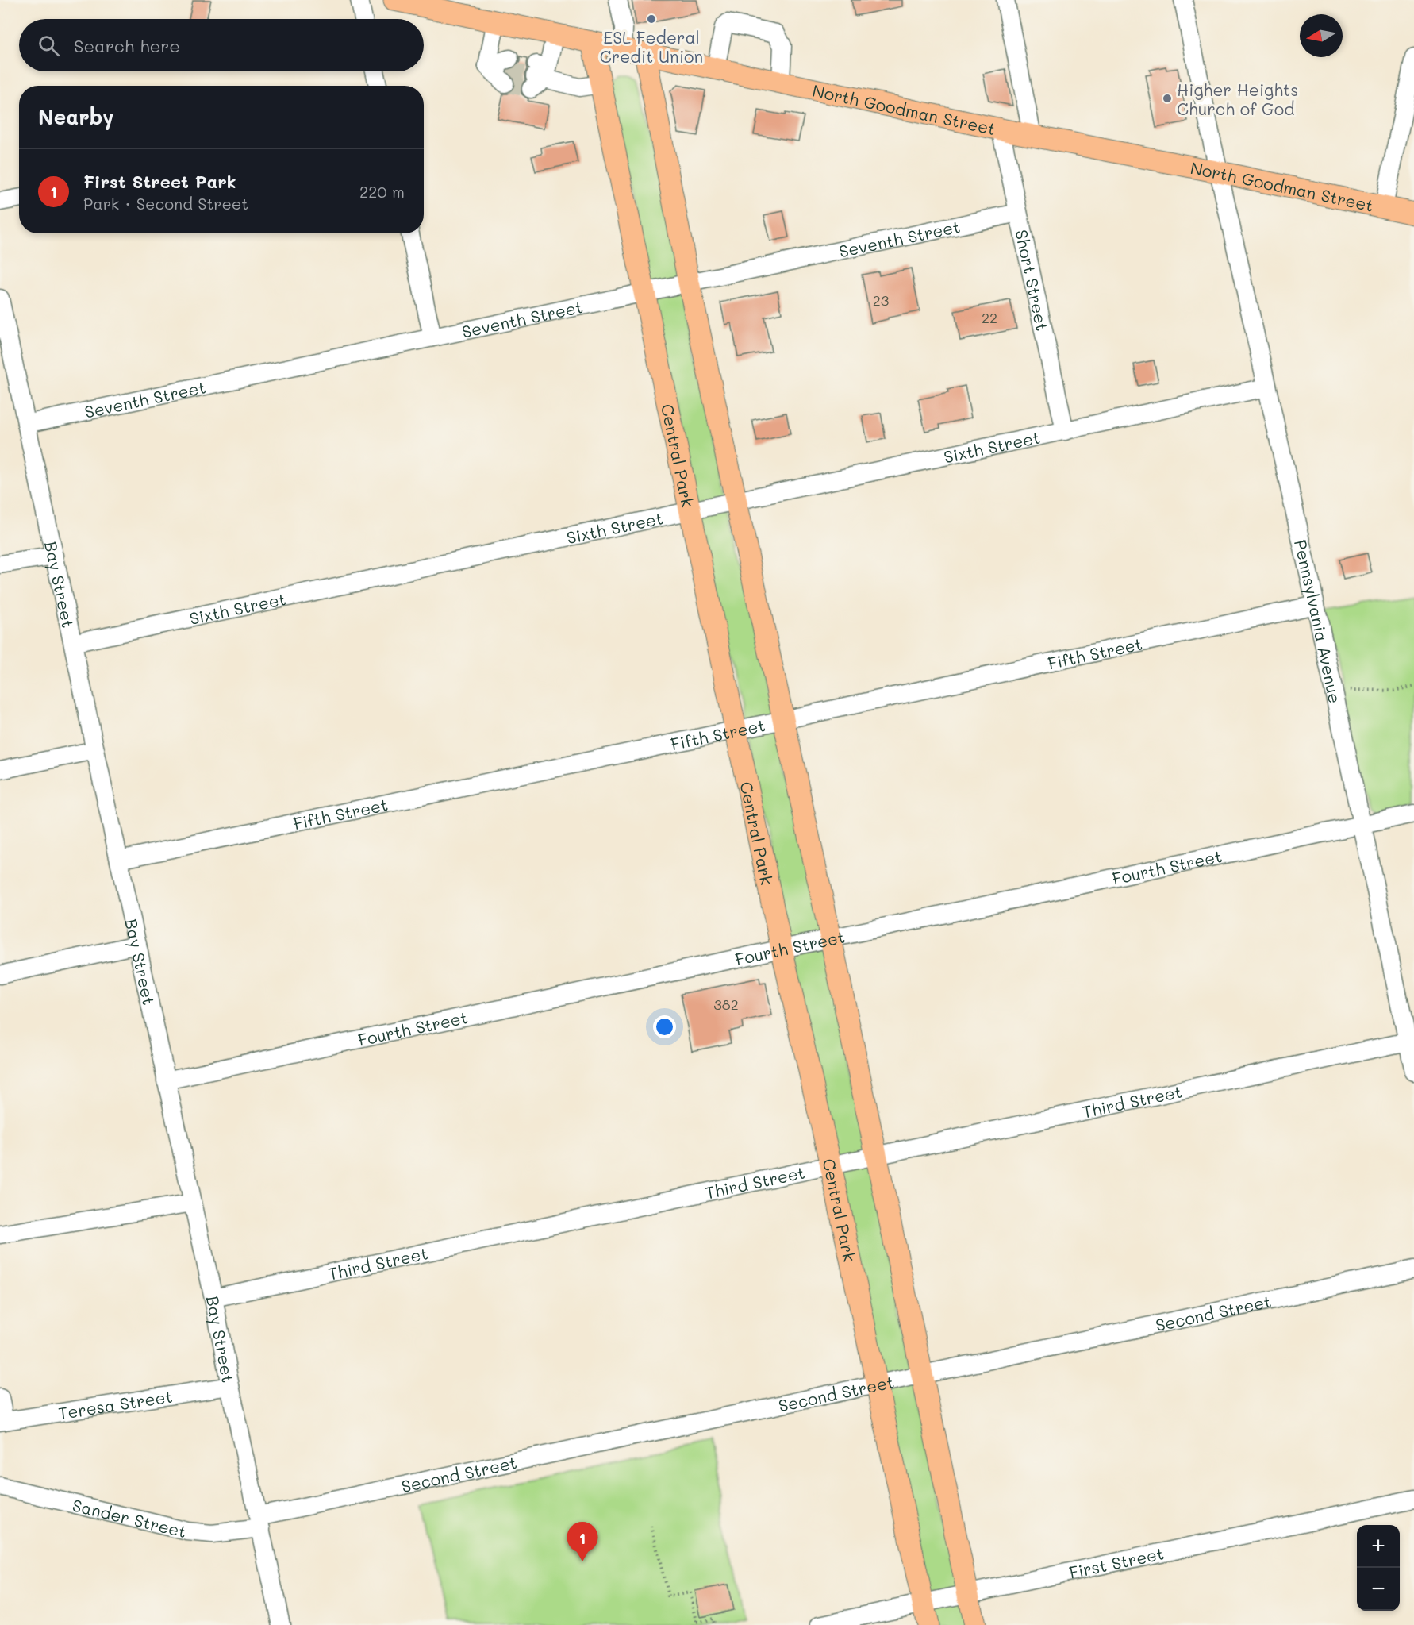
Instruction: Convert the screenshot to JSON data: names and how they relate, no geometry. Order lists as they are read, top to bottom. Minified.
{"streets":{"main road":["North Goodman Street","Central Park"],"street":["Seventh Street","Short Street","Sixth Street","Bay Street","Pennsylvania Avenue","Fifth Street","Fourth Street","Third Street","Second Street","Teresa Street","Sander Street","First Street"]},"crossings":[["North Goodman Street","Short Street"],["North Goodman Street","Central Park"],["North Goodman Street","Pennsylvania Avenue"],["Seventh Street","Short Street"],["Seventh Street","Central Park"],["Seventh Street","Bay Street"],["Short Street","Sixth Street"],["Sixth Street","Central Park"],["Sixth Street","Bay Street"],["Sixth Street","Pennsylvania Avenue"],["Central Park","Fifth Street"],["Central Park","Fourth Street"],["Central Park","Third Street"],["Central Park","Second Street"],["Central Park","First Street"],["Bay Street","Fifth Street"],["Bay Street","Fourth Street"],["Bay Street","Third Street"],["Bay Street","Second Street"],["Bay Street","Teresa Street"],["Bay Street","Sander Street"],["Pennsylvania Avenue","Fifth Street"],["Pennsylvania Avenue","Fourth Street"],["Pennsylvania Avenue","Third Street"],["Second Street","Sander Street"]],"places":["ESL Federal Credit Union","Higher Heights Church of God"],"house_numbers":["23","22","382"],"north":"left","page":{"search":"Search here","heading":"Nearby","list":[{"mark":"1","name":"First Street Park","note":"Park · Second Street","value":"220 m"}],"pins":"1","map_buttons":["+","−"]}}
